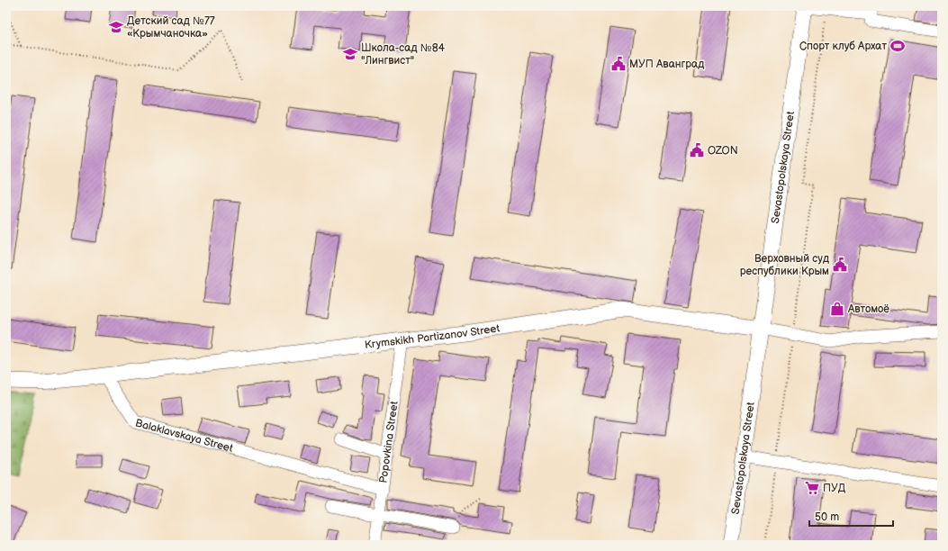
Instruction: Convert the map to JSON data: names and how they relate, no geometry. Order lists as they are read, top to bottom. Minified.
{"streets":{"main road":["Sevastopolskaya Street","Krymskikh Partizanov Street"],"street":["Balaklavskaya Street","Popovkina Street"]},"crossings":[["Sevastopolskaya Street","Krymskikh Partizanov Street"],["Krymskikh Partizanov Street","Balaklavskaya Street"],["Krymskikh Partizanov Street","Popovkina Street"],["Balaklavskaya Street","Popovkina Street"]],"places":{"school or university":["Детский сад №77 «Крымчаночка»","Школа-сад №84 \"Лингвист\""],"sports":["Спорт клуб Архат"],"public building":["МУП Аванград","OZON","Верховный суд республики Крым"],"shop":["Автомоё"],"supermarket":["ПУД"]},"scale_bar":"50 m"}
